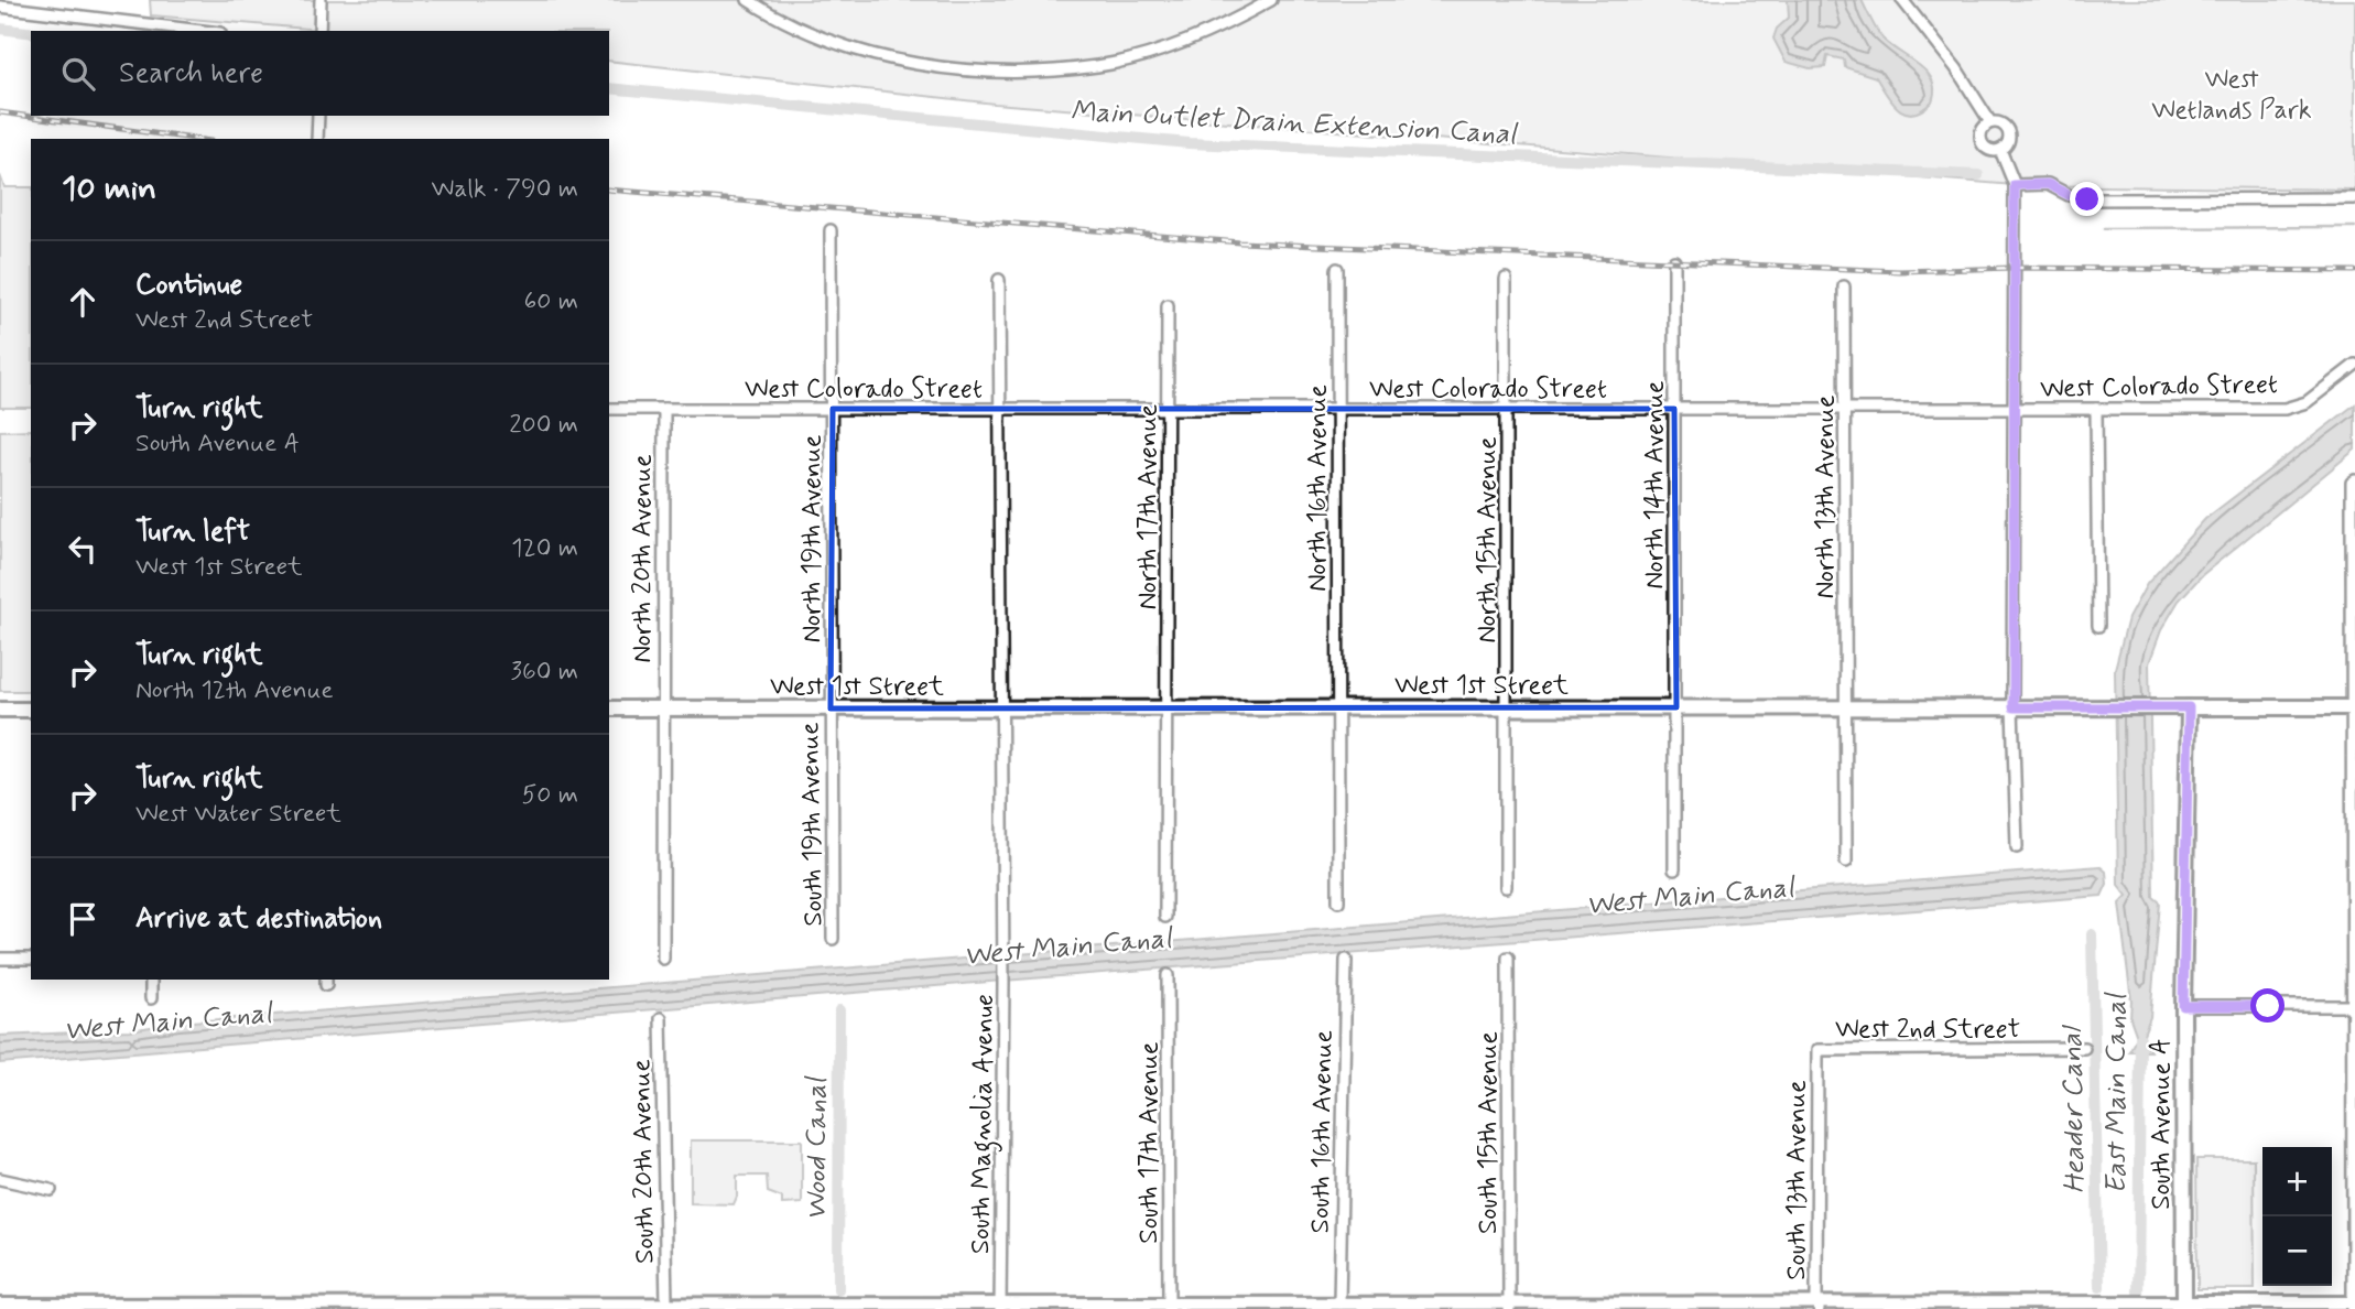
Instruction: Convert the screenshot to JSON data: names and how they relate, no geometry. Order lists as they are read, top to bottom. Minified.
{"streets":{"main road":["West 1st Street","South Avenue A"],"street":["West Colorado Street","North 14th Avenue","North 16th Avenue","North 13th Avenue","North 17th Avenue","North 19th Avenue","North 15th Avenue","North 20th Avenue","South 19th Avenue","West 2nd Street","South Magnolia Avenue","South 16th Avenue","South 15th Avenue","South 17th Avenue","South 20th Avenue","South 13th Avenue"]},"crossings":[["West Colorado Street","North 14th Avenue"],["West Colorado Street","North 16th Avenue"],["West Colorado Street","North 13th Avenue"],["West Colorado Street","North 17th Avenue"],["West Colorado Street","North 19th Avenue"],["West Colorado Street","North 15th Avenue"],["West Colorado Street","North 20th Avenue"],["West Colorado Street","South Magnolia Avenue"],["North 14th Avenue","West 1st Street"],["North 16th Avenue","West 1st Street"],["North 13th Avenue","West 1st Street"],["North 17th Avenue","West 1st Street"],["North 19th Avenue","West 1st Street"],["North 19th Avenue","South 19th Avenue"],["North 15th Avenue","West 1st Street"],["North 20th Avenue","West 1st Street"],["West 1st Street","South 19th Avenue"],["West 1st Street","South Magnolia Avenue"],["West 1st Street","South Avenue A"],["West 2nd Street","South 13th Avenue"]],"water":["Main Outlet Drain Extension Canal","West Main Canal","East Main Canal","Header Canal","Wood Canal"],"parks":["West Wetlands Park"],"page":{"search":"Search here","heading":["10 min","Walk · 790 m"],"list":[["Continue","West 2nd Street","60 m"],["Turn right","South Avenue A","200 m"],["Turn left","West 1st Street","120 m"],["Turn right","North 12th Avenue","360 m"],["Turn right","West Water Street","50 m"],"Arrive at destination"],"map_buttons":["+","−"]}}
